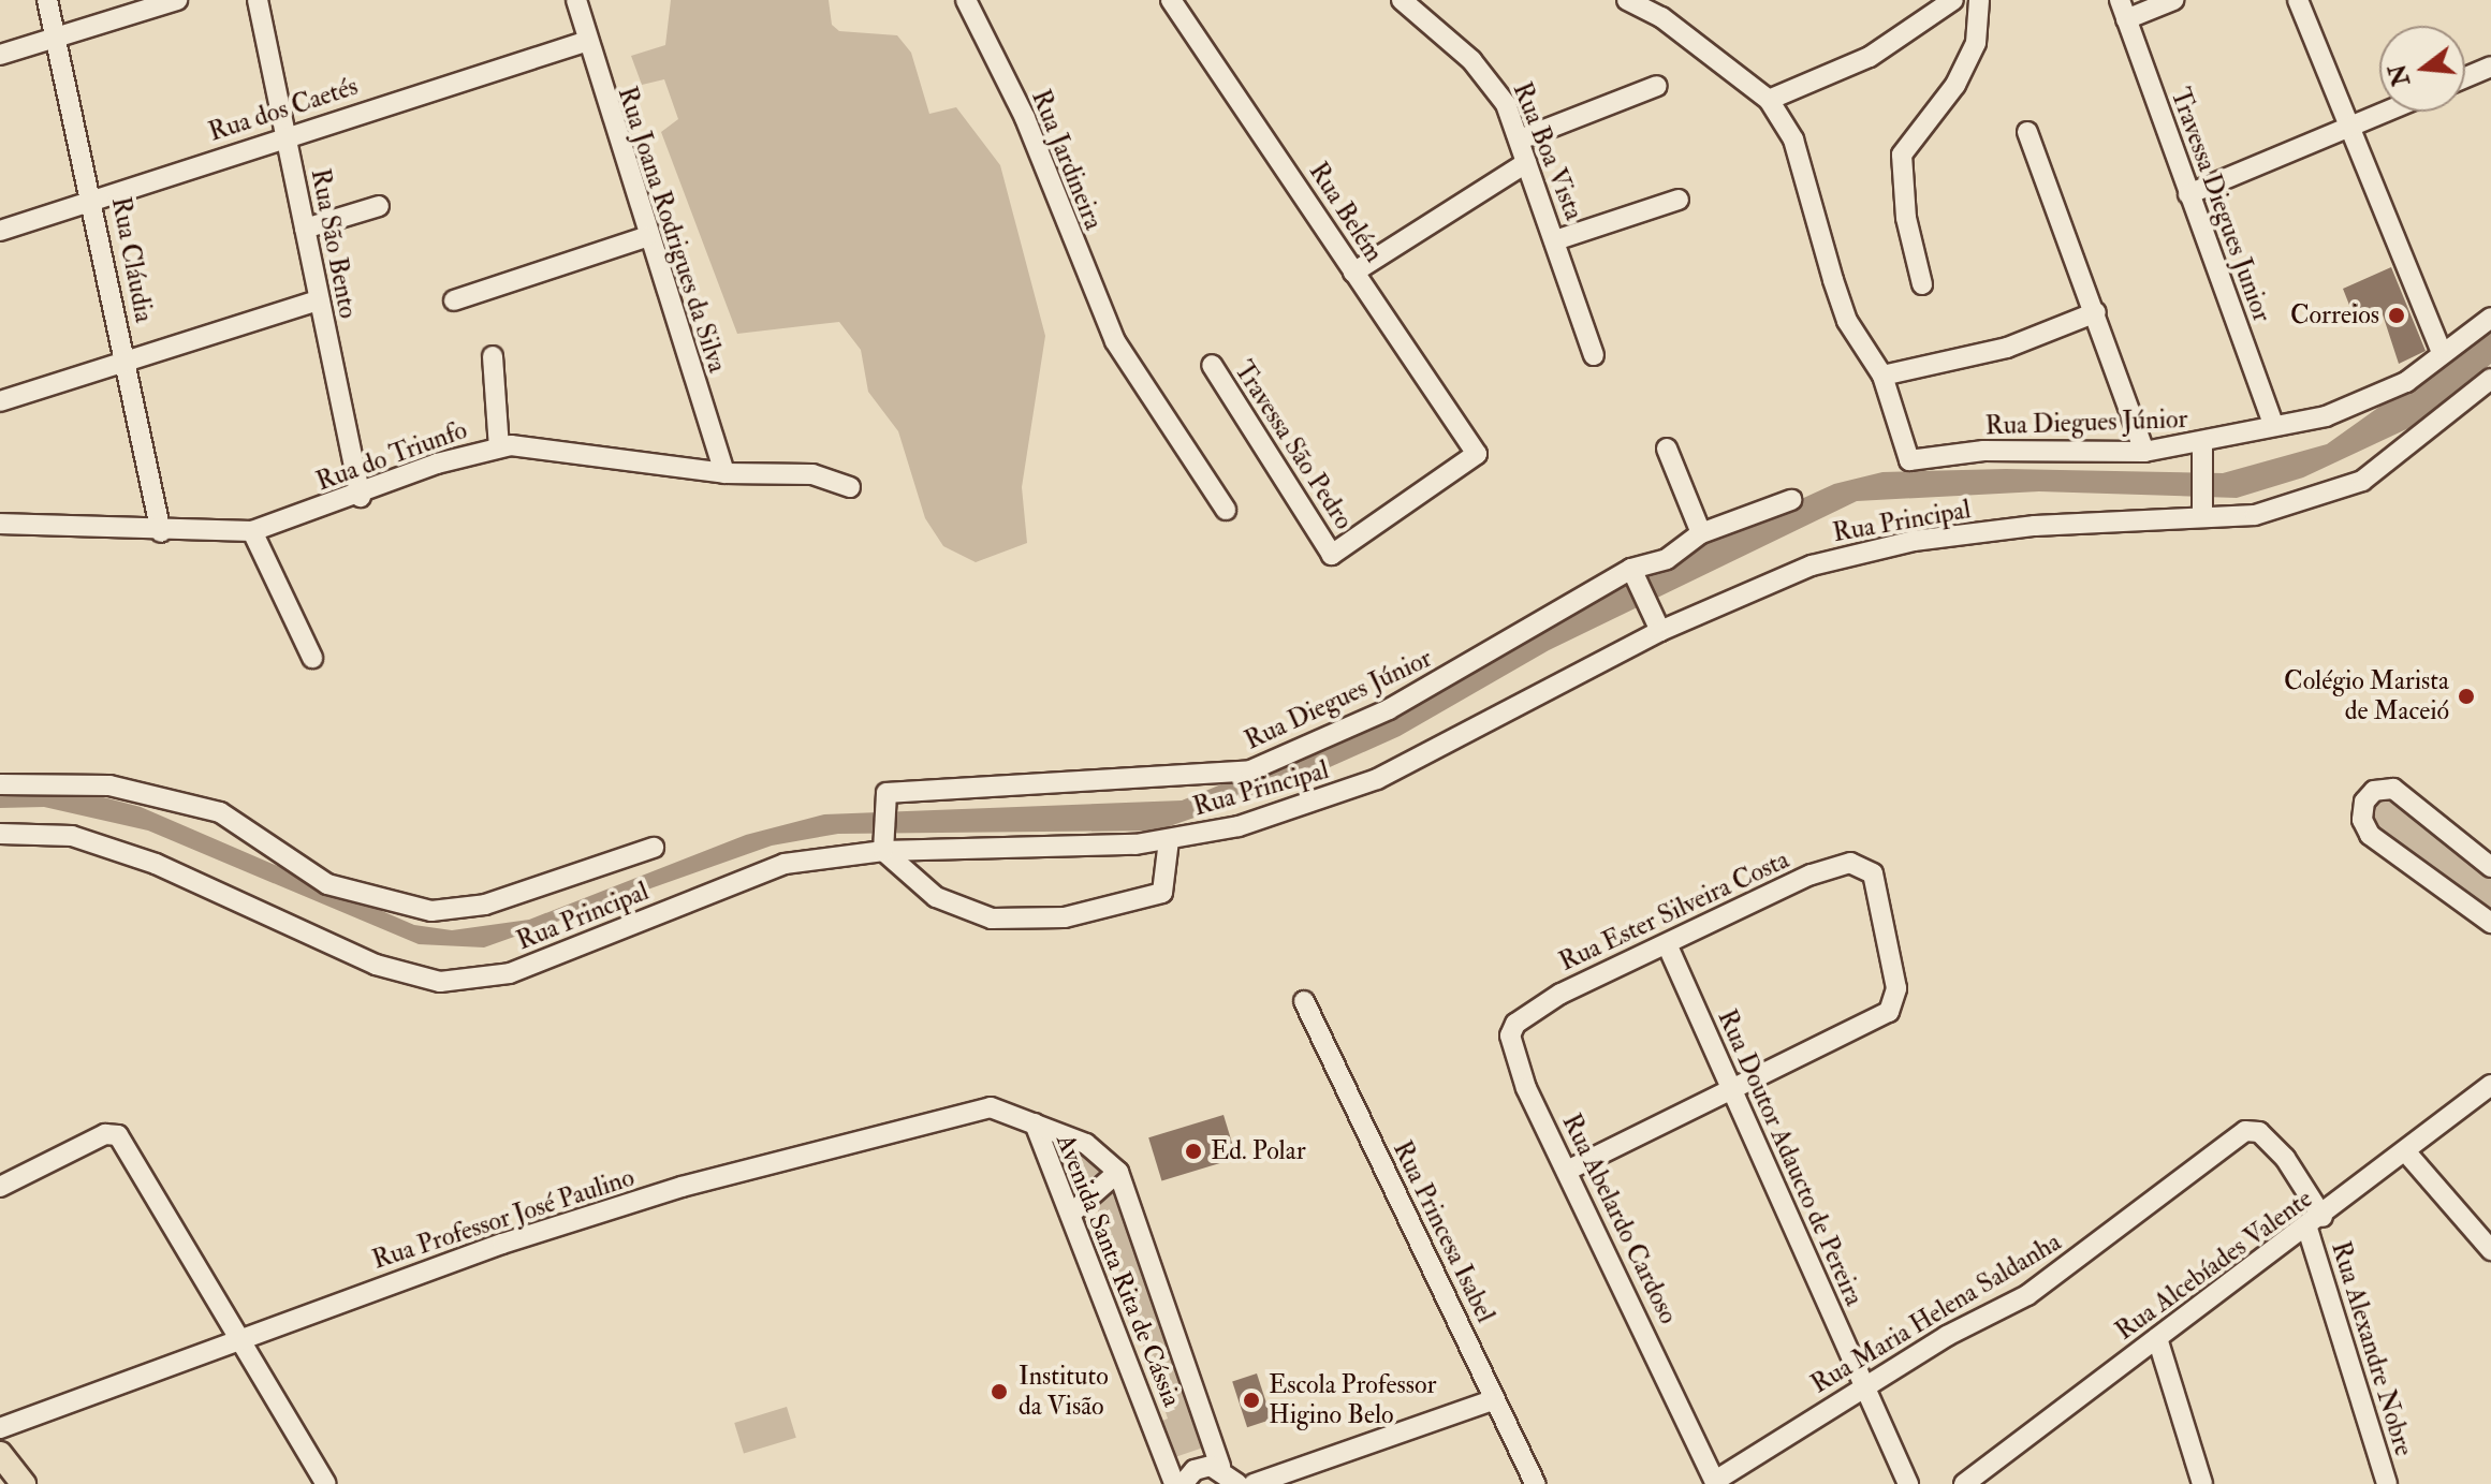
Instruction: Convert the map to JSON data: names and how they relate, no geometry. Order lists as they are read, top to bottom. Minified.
{"streets":{"street":["Rua dos Caetés","Rua Boa Vista","Rua Jardineira","Travessa Diegues Junior","Rua Belém","Rua Joana Rodrigues da Silva","Rua São Bento","Rua Cláudia","Rua Diegues Júnior","Travessa São Pedro","Rua do Triunfo","Rua Principal","Rua Ester Silveira Costa","Rua Doutor Adaucto de Pereira","Rua Professor José Paulino","Rua Abelardo Cardoso","Rua Princesa Isabel","Rua Alcebíades Valente","Avenida Santa Rita de Cássia","Rua Maria Helena Saldanha","Rua Alexandre Nobre"]},"crossings":[["Rua dos Caetés","Rua Joana Rodrigues da Silva"],["Rua dos Caetés","Rua São Bento"],["Rua dos Caetés","Rua Cláudia"],["Travessa Diegues Junior","Rua Diegues Júnior"],["Rua Belém","Travessa São Pedro"],["Rua Joana Rodrigues da Silva","Rua do Triunfo"],["Rua São Bento","Rua do Triunfo"],["Rua Cláudia","Rua do Triunfo"],["Rua Diegues Júnior","Rua Principal"],["Rua Ester Silveira Costa","Rua Doutor Adaucto de Pereira"],["Rua Ester Silveira Costa","Rua Abelardo Cardoso"],["Rua Doutor Adaucto de Pereira","Rua Maria Helena Saldanha"],["Rua Professor José Paulino","Avenida Santa Rita de Cássia"],["Rua Abelardo Cardoso","Rua Maria Helena Saldanha"],["Rua Alcebíades Valente","Rua Maria Helena Saldanha"],["Rua Alcebíades Valente","Rua Alexandre Nobre"],["Rua Maria Helena Saldanha","Rua Alexandre Nobre"]],"places":["Correios","Colégio Marista de Maceió","Ed. Polar","Instituto da Visão","Escola Professor Higino Belo"],"north":"left"}
